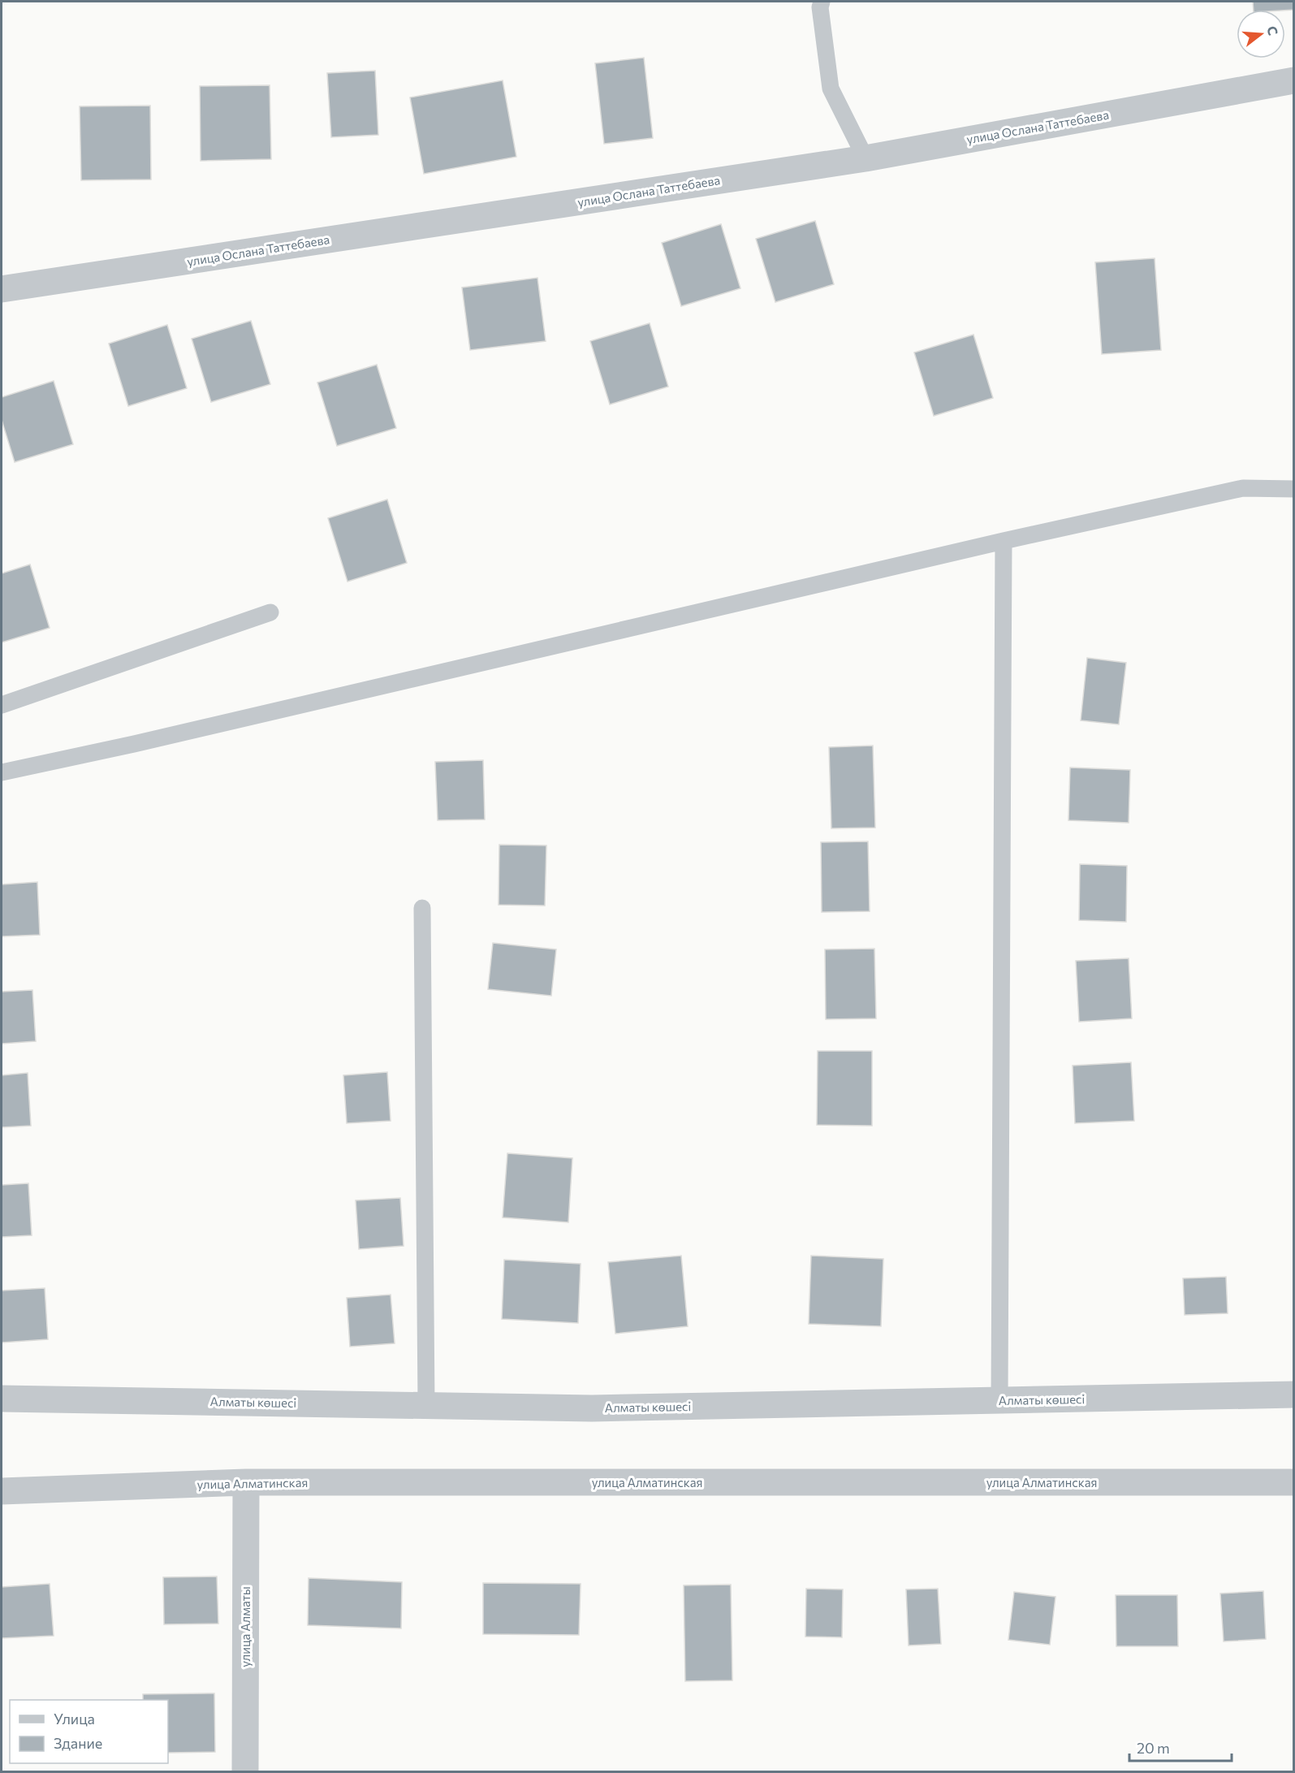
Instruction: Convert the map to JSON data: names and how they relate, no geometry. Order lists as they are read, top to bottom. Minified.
{"streets":{"street":["улица Ослана Таттебаева","Алматы көшесі","улица Алматинская","улица Алматы"]},"crossings":[["улица Алматинская","улица Алматы"]],"legend":["Улица","Здание"],"scale_bar":"20 m","north":"right"}
